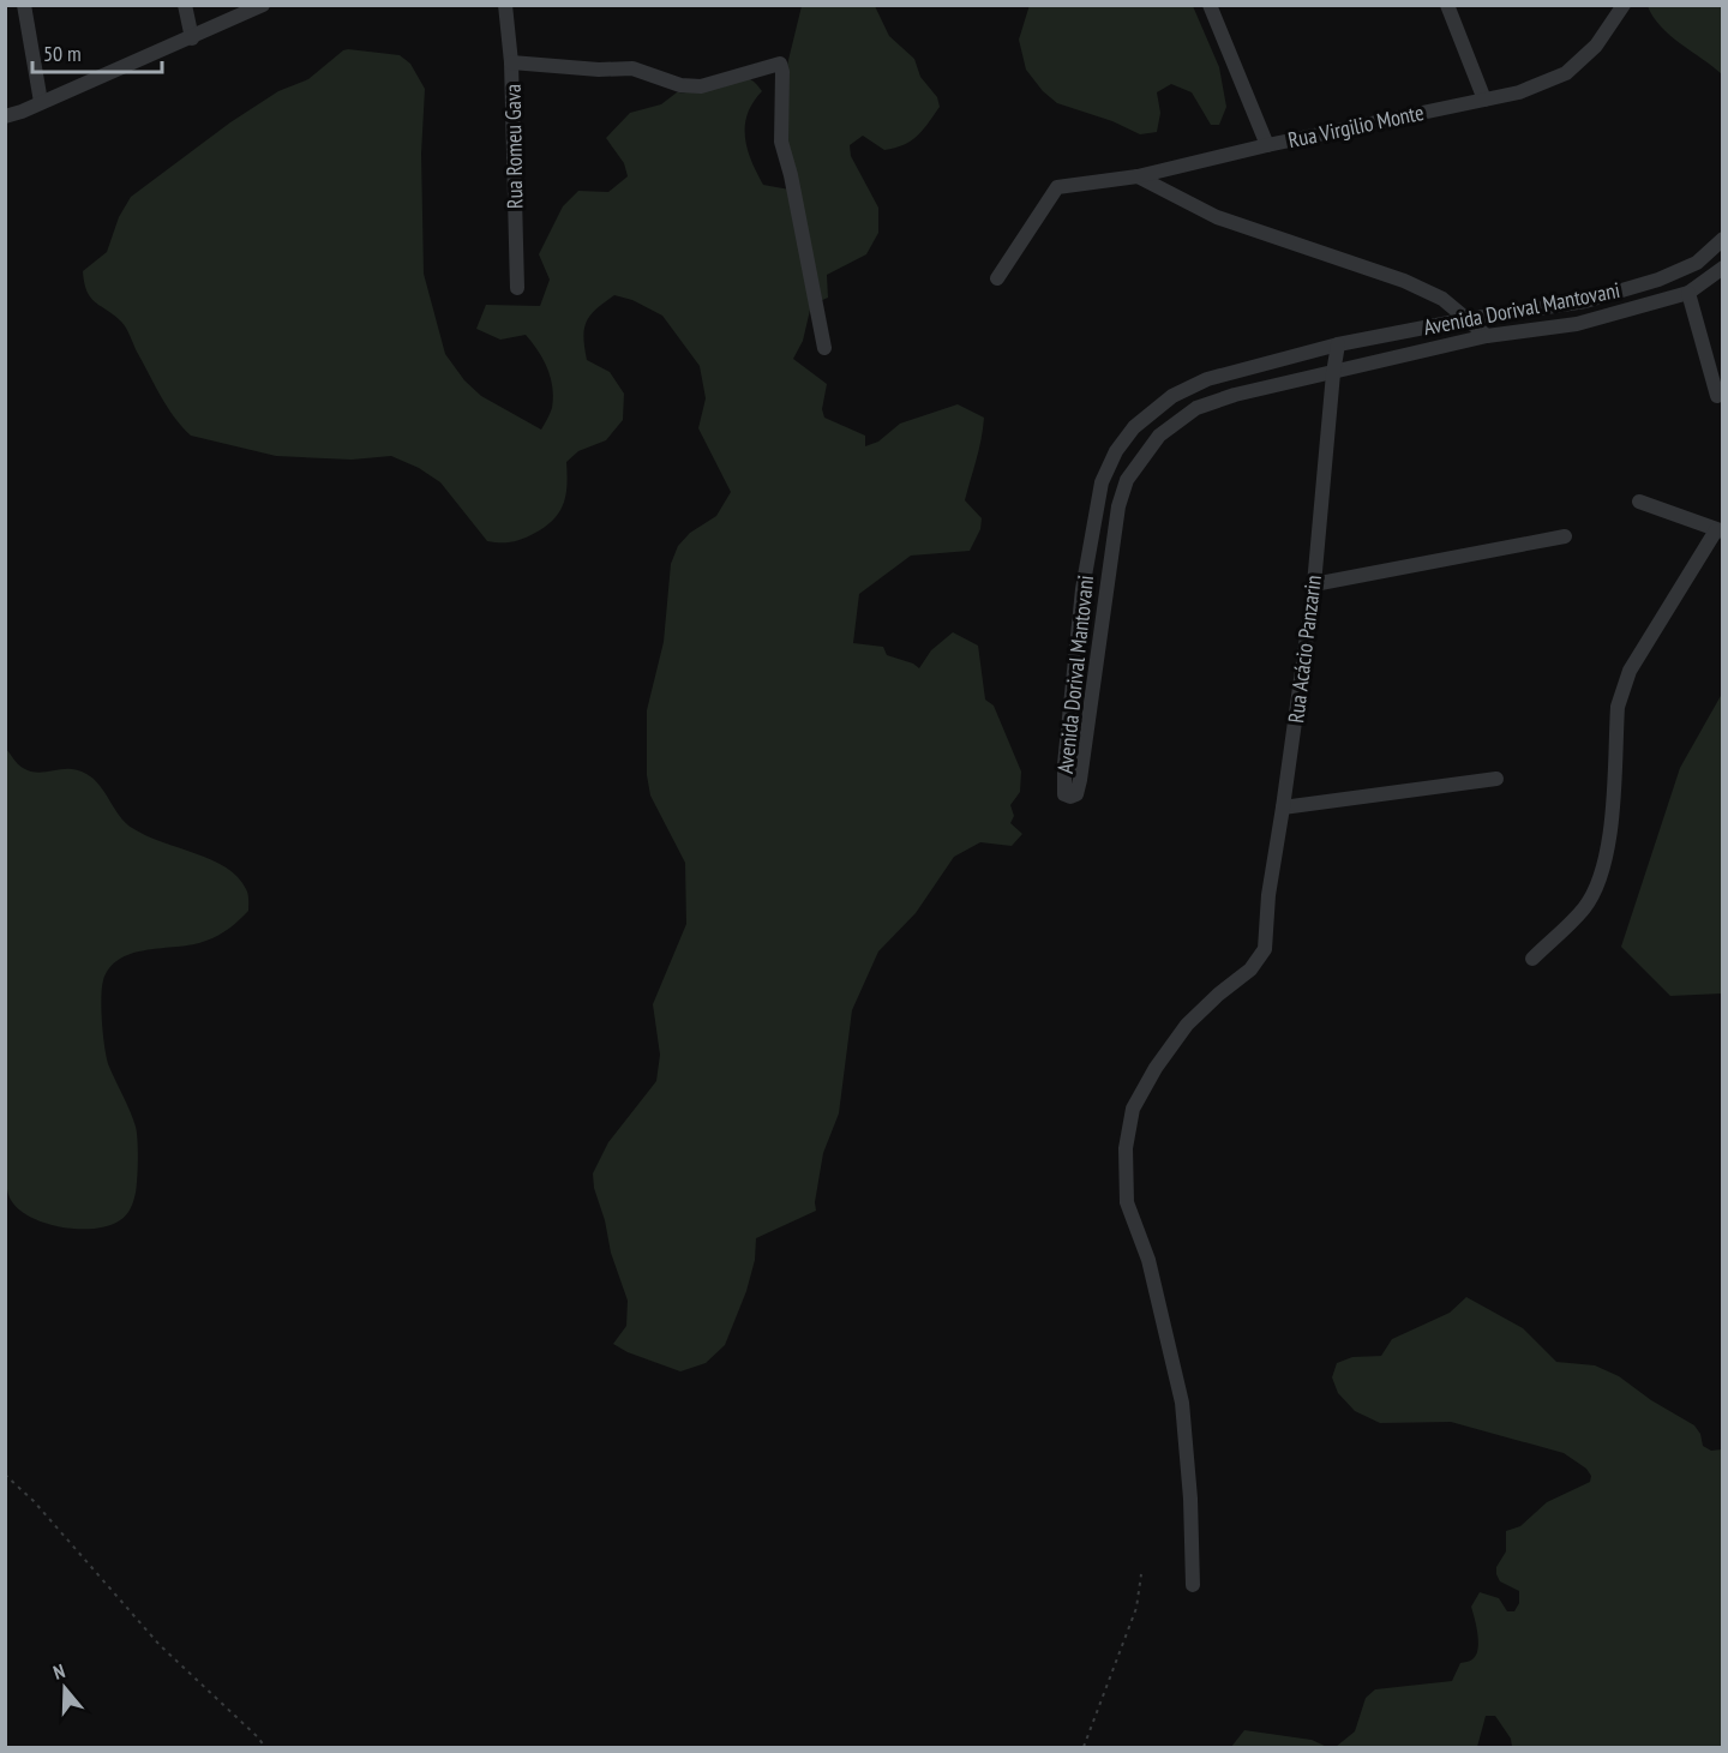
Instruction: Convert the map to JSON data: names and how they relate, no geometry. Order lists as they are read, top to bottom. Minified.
{"streets":{"street":["Rua Virgilio Monte","Rua Romeu Gava","Avenida Dorival Mantovani","Rua Acácio Panzarin"]},"crossings":[["Avenida Dorival Mantovani","Rua Acácio Panzarin"]],"scale_bar":"50 m","north":"top"}
